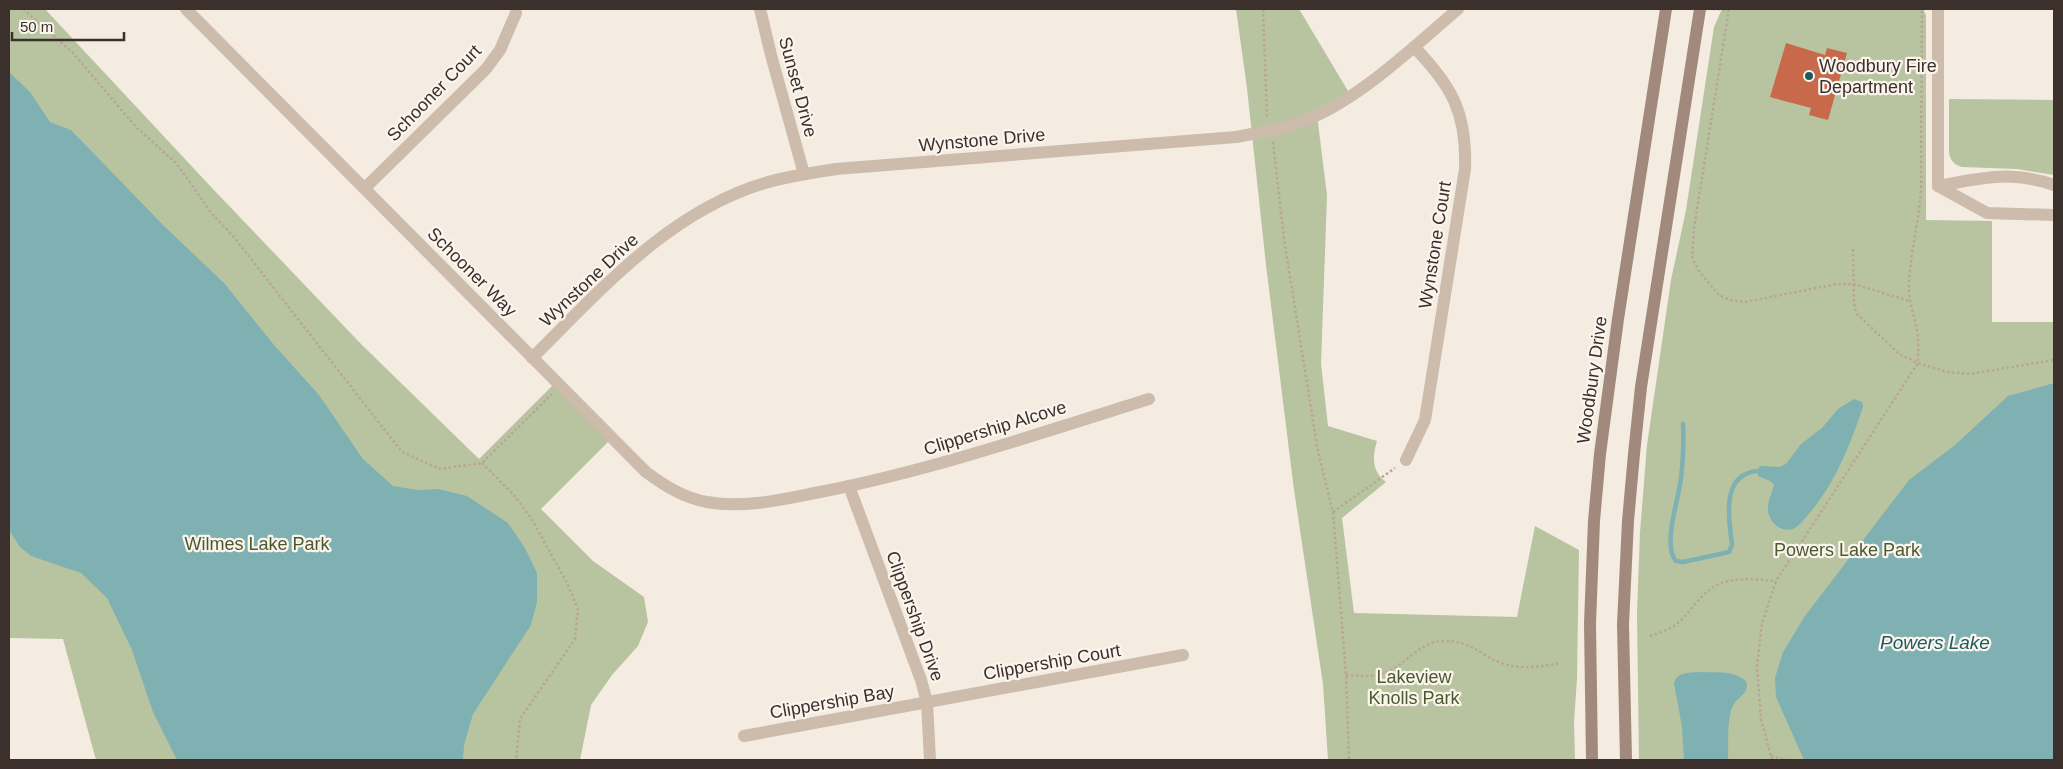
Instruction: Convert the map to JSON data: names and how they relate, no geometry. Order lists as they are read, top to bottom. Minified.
{"streets":{"main road":["Woodbury Drive"],"street":["Sunset Drive","Schooner Court","Wynstone Drive","Wynstone Court","Schooner Way","Clippership Alcove","Clippership Drive","Clippership Court","Clippership Bay"]},"crossings":[["Sunset Drive","Wynstone Drive"],["Schooner Court","Schooner Way"],["Wynstone Drive","Wynstone Court"],["Wynstone Drive","Schooner Way"],["Schooner Way","Clippership Alcove"],["Schooner Way","Clippership Drive"],["Clippership Alcove","Clippership Drive"],["Clippership Drive","Clippership Court"],["Clippership Drive","Clippership Bay"],["Clippership Court","Clippership Bay"]],"water":["Powers Lake"],"parks":["Wilmes Lake Park","Powers Lake Park","Lakeview Knolls Park"],"places":["Woodbury Fire Department"],"scale_bar":"50 m"}
